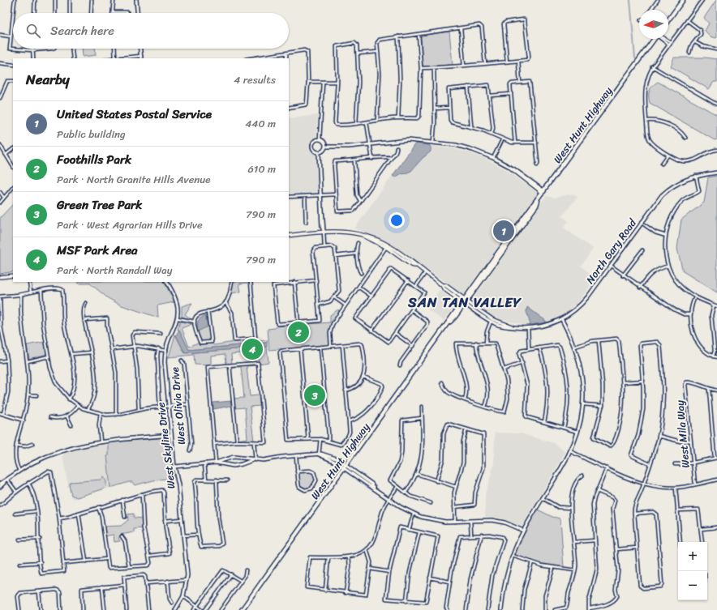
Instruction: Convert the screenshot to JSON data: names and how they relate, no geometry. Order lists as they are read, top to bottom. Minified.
{"streets":{"main road":["West Hunt Highway","North Gary Road"],"street":["West Olivia Drive","West Mila Way","West Skyline Drive"]},"crossings":[["West Hunt Highway","North Gary Road"]],"districts":["SAN TAN VALLEY"],"north":"left","page":{"search":"Search here","heading":["Nearby","4 results"],"list":[{"mark":"1","name":"United States Postal Service","note":"Public building","value":"440 m"},{"mark":"2","name":"Foothills Park","note":"Park · North Granite Hills Avenue","value":"610 m"},{"mark":"3","name":"Green Tree Park","note":"Park · West Agrarian Hills Drive","value":"790 m"},{"mark":"4","name":"MSF Park Area","note":"Park · North Randall Way","value":"790 m"}],"pins":["1","2","4","3"],"map_buttons":["+","−"]}}
